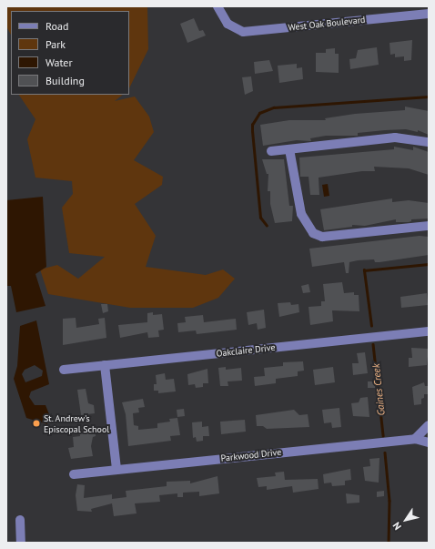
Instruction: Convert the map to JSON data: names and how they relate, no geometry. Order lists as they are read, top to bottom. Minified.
{"streets":{"street":["West Oak Boulevard","Oakclaire Drive","Parkwood Drive"]},"water":["Gaines Creek"],"places":["St. Andrew's Episcopal School"],"legend":["Road","Park","Water","Building"],"north":"bottom left"}
